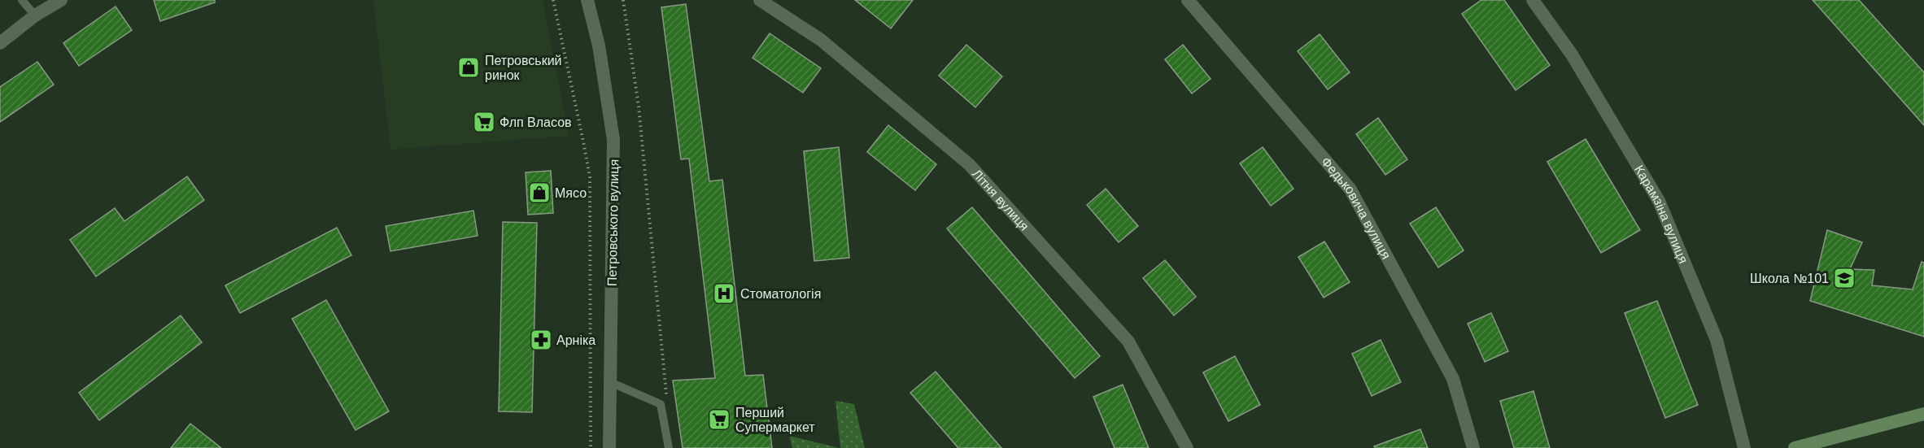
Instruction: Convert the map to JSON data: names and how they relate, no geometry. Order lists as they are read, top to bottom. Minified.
{"streets":{"street":["Літня вулиця","Федьковича вулиця","Карамзіна вулиця","Петровського вулиця"]},"places":{"shop":["Петровський ринок","Мясо"],"supermarket":["Флп Власов","Перший Супермаркет"],"school or university":["Школа №101"],"hospital":["Стоматологія"],"pharmacy":["Арніка"]}}
